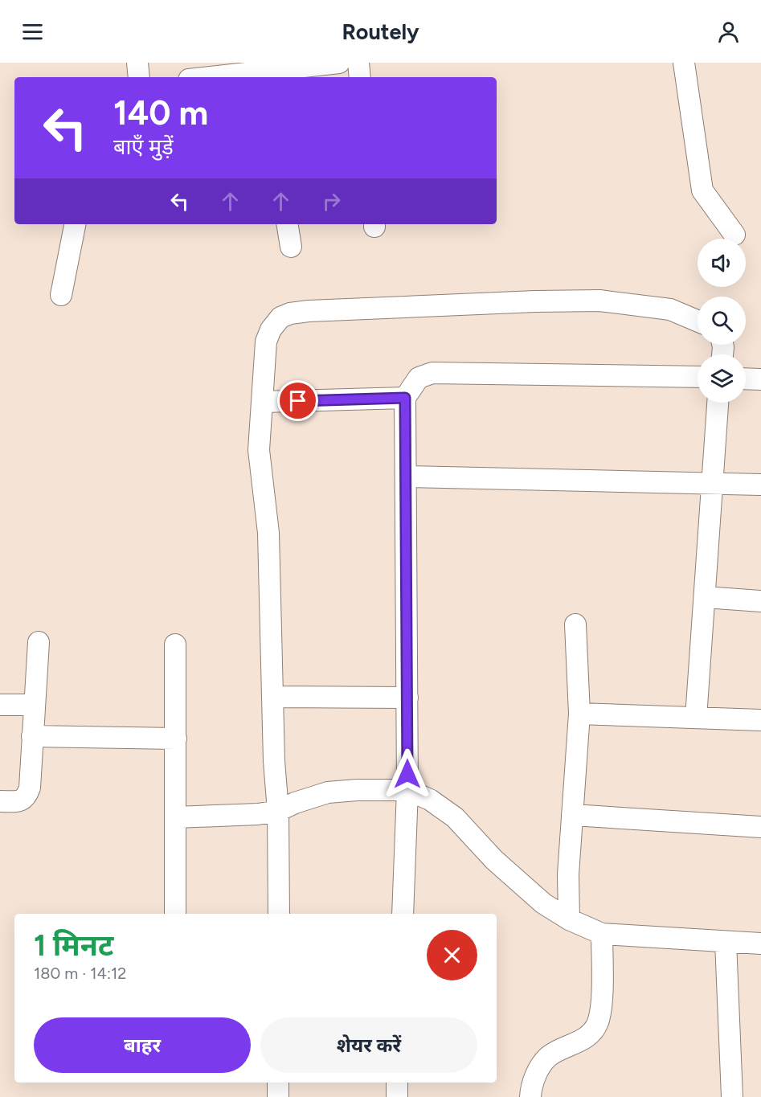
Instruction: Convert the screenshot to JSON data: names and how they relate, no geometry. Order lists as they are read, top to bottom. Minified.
{"page":{"header":"Routely","turn":["140 m","बाएँ मुड़ें"],"heading":["1 मिनट","180 m · 14:12"],"buttons":["बाहर","शेयर करें"]}}
